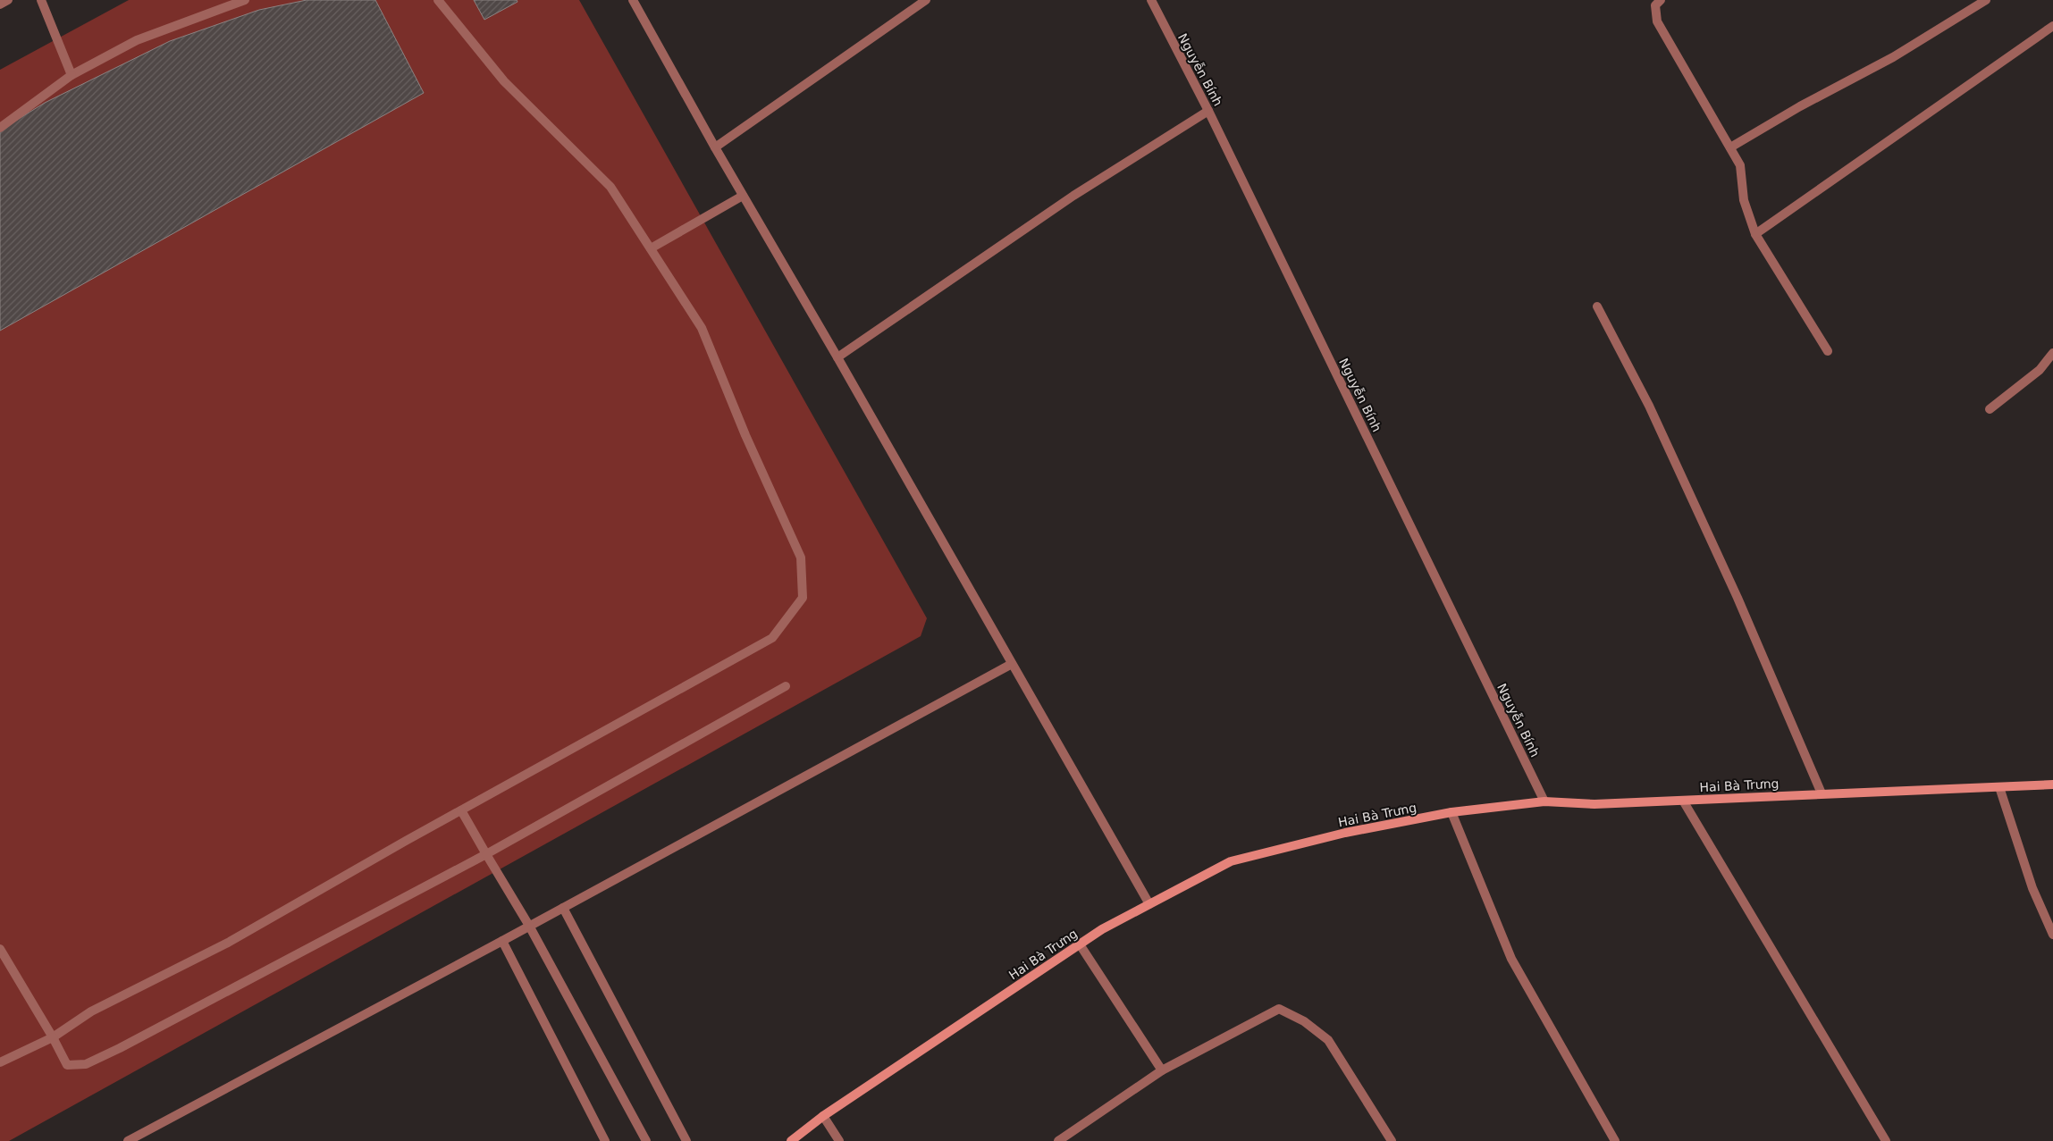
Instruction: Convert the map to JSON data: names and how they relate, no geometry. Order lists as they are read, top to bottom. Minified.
{"streets":{"main road":["Hai Bà Trưng"],"street":["Nguyễn Bính"]},"crossings":[["Nguyễn Bính","Hai Bà Trưng"]]}
